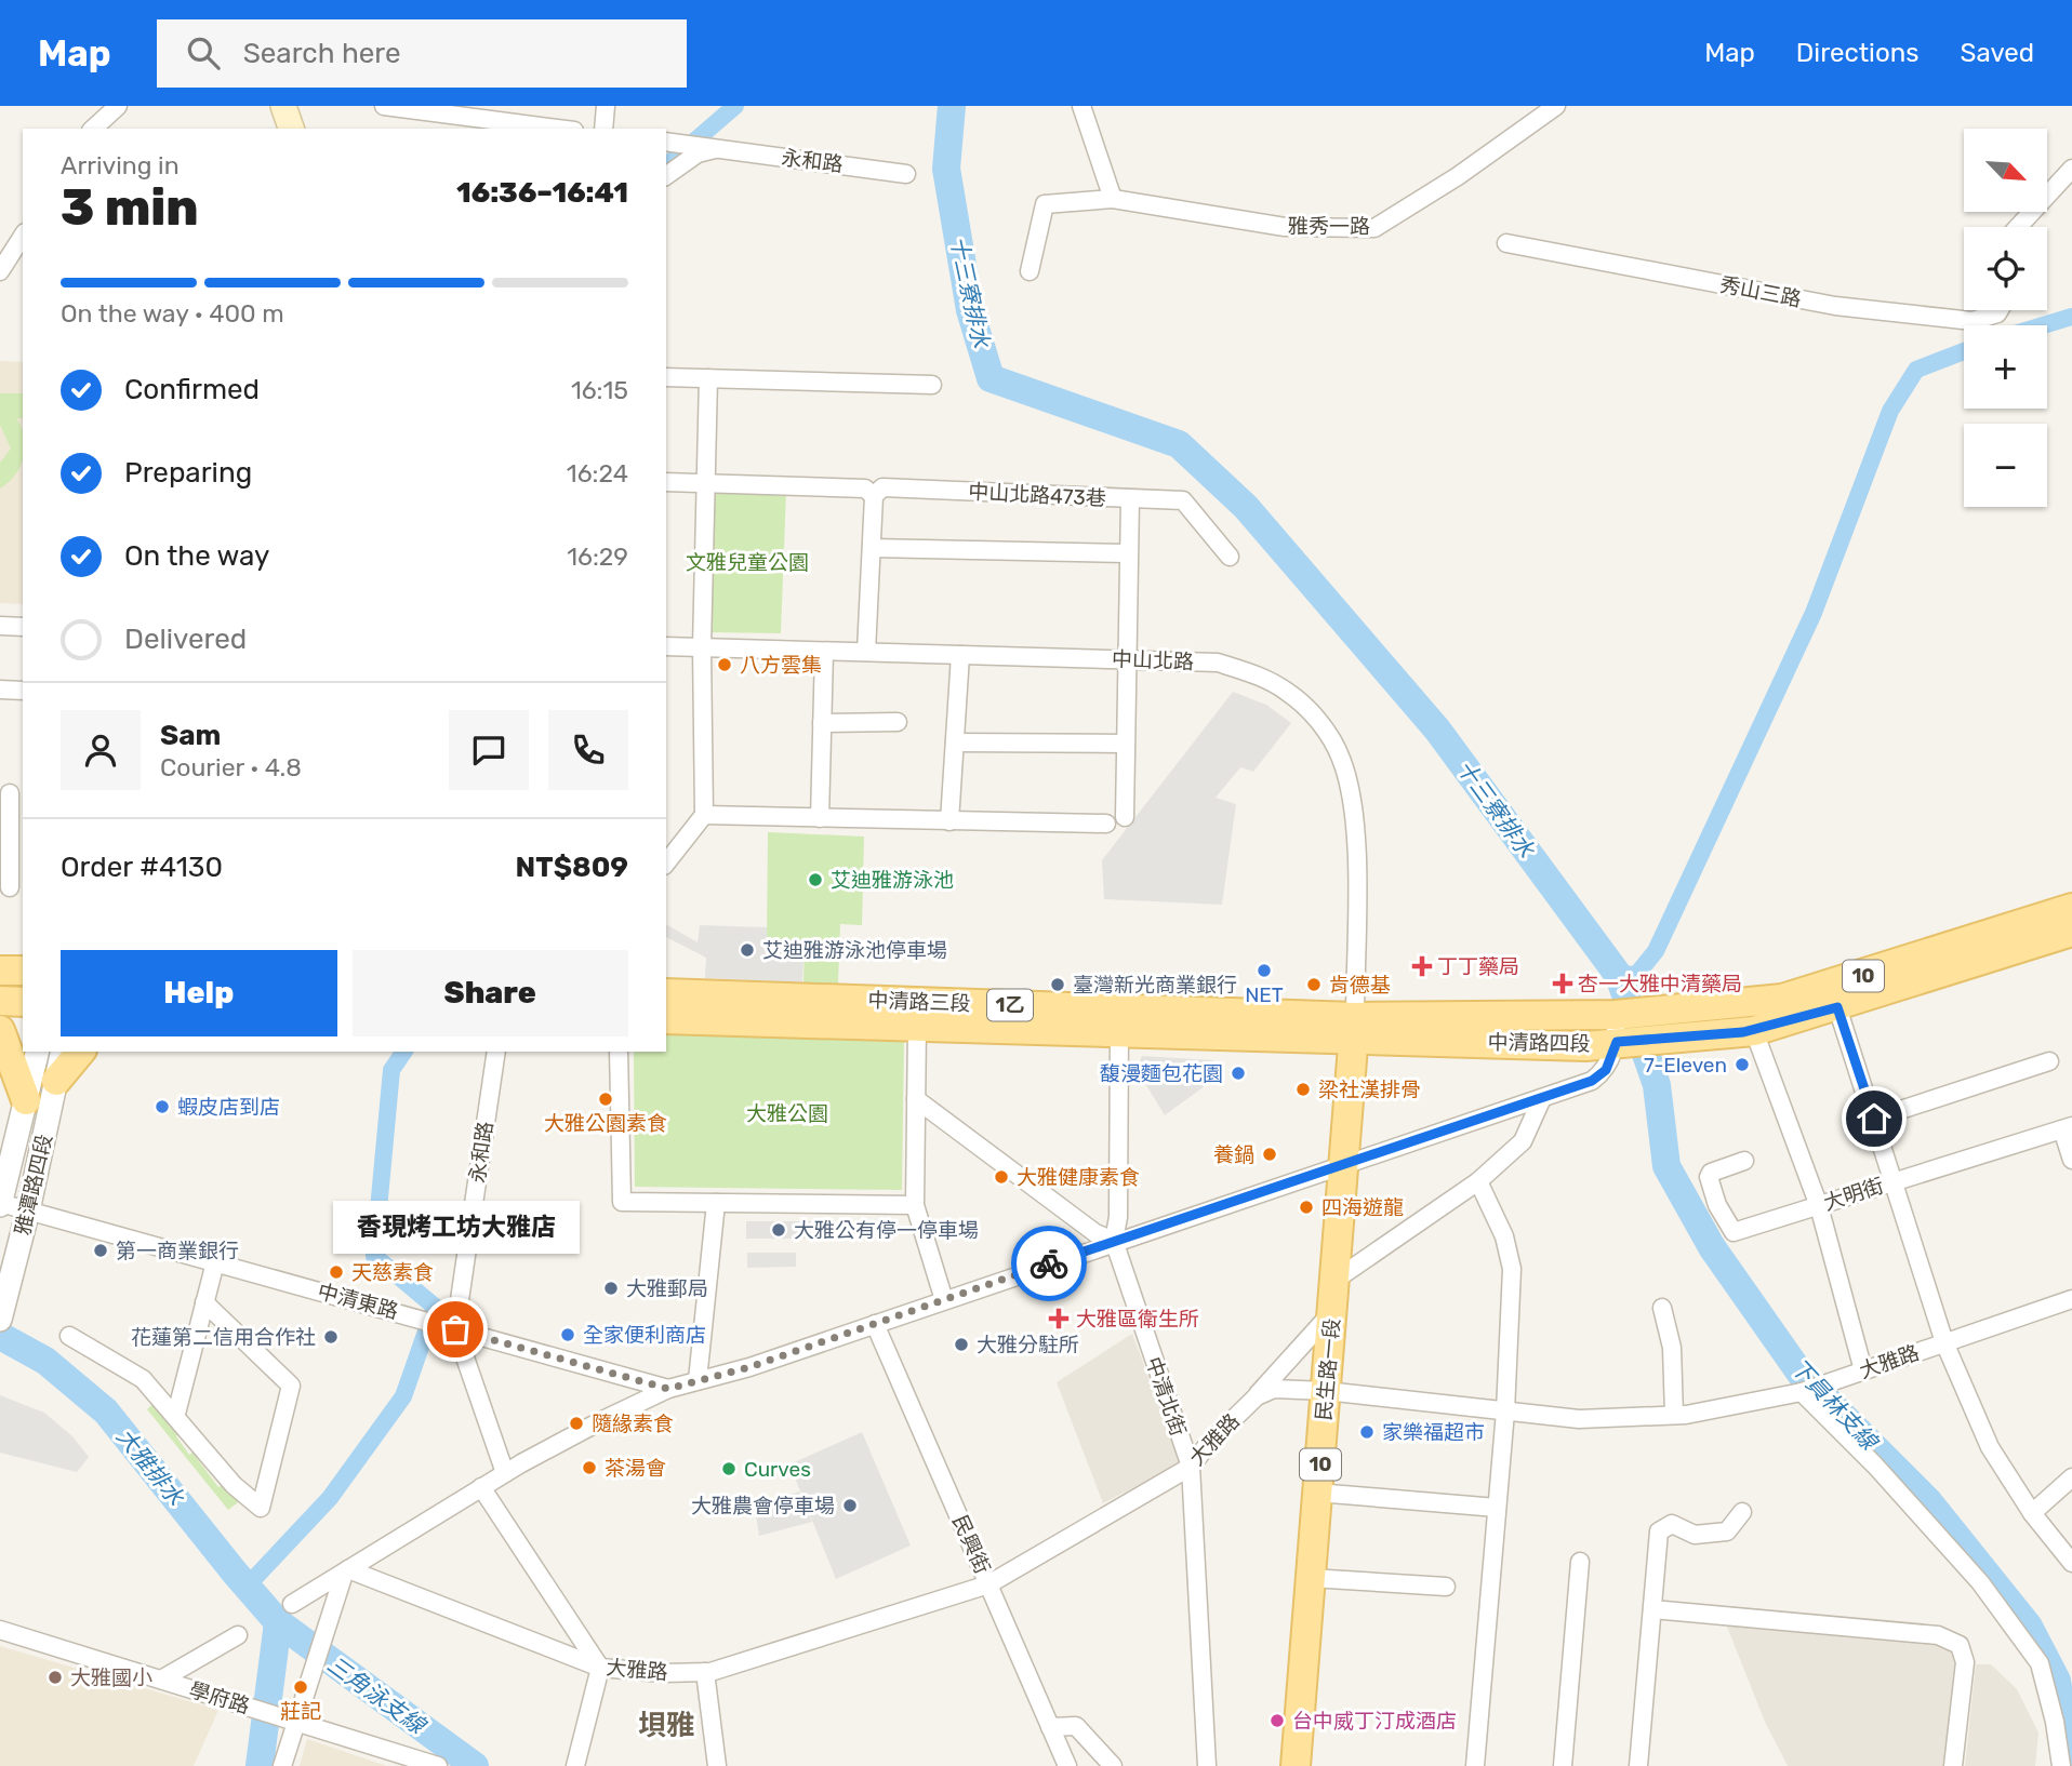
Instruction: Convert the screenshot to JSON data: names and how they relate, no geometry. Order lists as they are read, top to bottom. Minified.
{"streets":{"main road":["10","中清路三段","1乙","中清路四段","民生路一段"],"street":["永和路","雅秀一路","秀山三路","中山北路473巷","中山北路","雅潭路四段","大明街","中清東路","大雅路","中清北街","民興街","學府路"]},"crossings":[["永和路","中清東路"],["中山北路","中清路三段"],["中山北路","中清路四段"],["中山北路","民生路一段"],["中清路三段","中清路四段"],["中清路三段","民生路一段"],["中清路三段","中清北街"],["中清路四段","民生路一段"],["雅潭路四段","中清東路"],["大雅路","民生路一段"],["大雅路","中清北街"],["大雅路","民興街"]],"districts":["垻雅"],"water":["十三寮排水","下員林支線","大雅排水","三角泳支線"],"parks":["文雅兒童公園","大雅公園"],"places":{"other":["八方雲集","艾迪雅游泳池","艾迪雅游泳池停車場","NET","臺灣新光商業銀行","肯德基","7-Eleven","馥漫麵包花園","梁社漢排骨","大雅公園素食","蝦皮店到店","養鍋","大雅健康素食","四海遊龍","大雅公有停一停車場","第一商業銀行","天慈素食","大雅郵局","香現烤工坊大雅店","全家便利商店","花蓮第二信用合作社","大雅分駐所","隨緣素食","家樂福超市","茶湯會","Curves","大雅農會停車場","大雅國小","莊記","台中威丁汀成酒店"],"health":["丁丁藥局","杏一大雅中清藥局","大雅區衛生所"]},"north":"bottom right","page":{"header":"Map","search":"Search here","nav":["Map","Directions","Saved"],"map_buttons":["+","−"],"heading":["3 min","Arriving in","16:36–16:41"],"panel":["Sam","Courier · 4.8","Order #4130","NT$809"],"bar":"On the way · 400 m","list":[["Confirmed","16:15"],["Preparing","16:24"],["On the way","16:29"],"Delivered"],"buttons":["Help","Share"],"bubble":"香現烤工坊大雅店"}}
